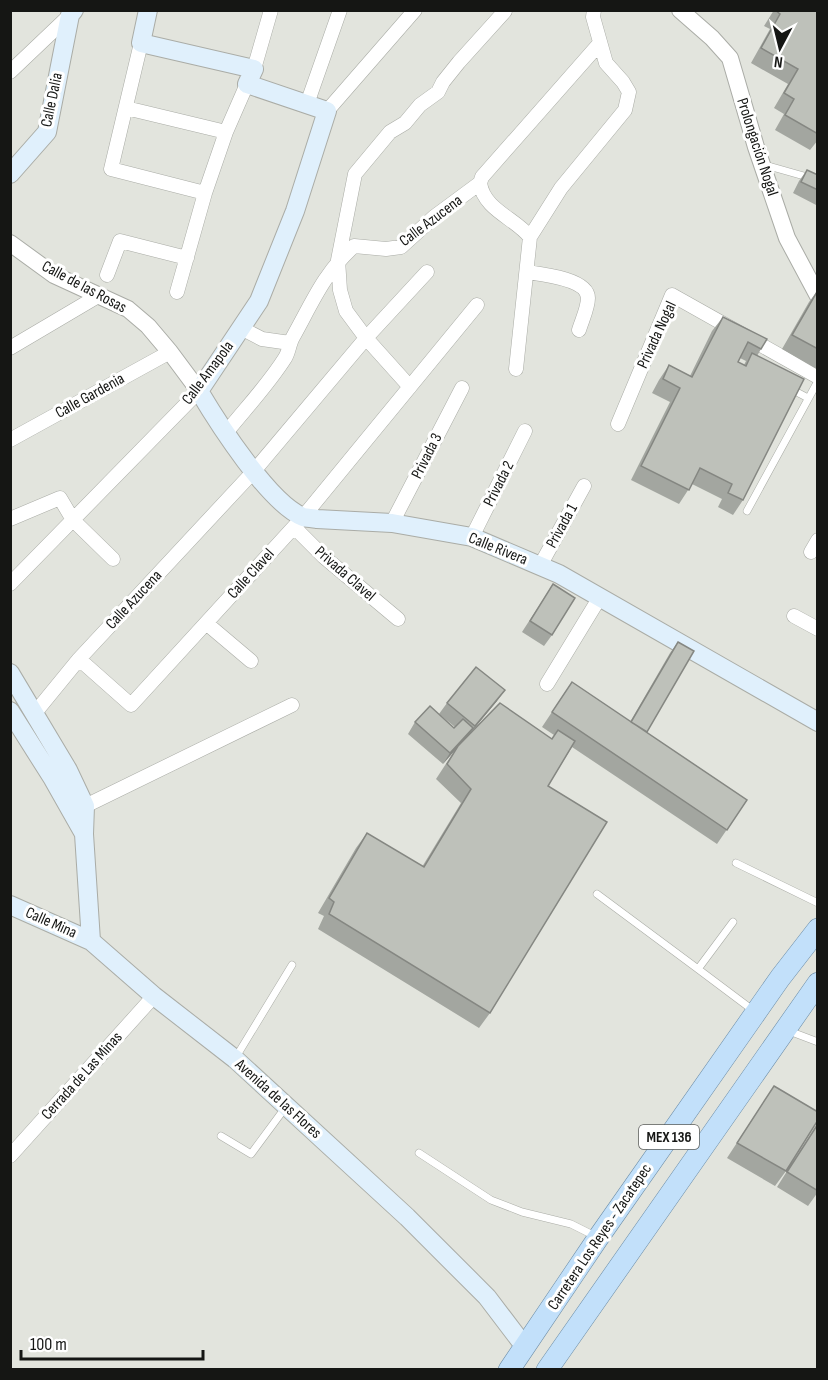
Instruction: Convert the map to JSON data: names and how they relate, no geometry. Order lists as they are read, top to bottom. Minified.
{"streets":{"main road":["Calle Dalia","Calle Amapola","Calle Rivera","Calle Mina","Avenida de las Flores","MEX 136","Carretera Los Reyes - Zacatepec"],"street":["Prolongación Nogal","Calle Azucena","Calle de las Rosas","Privada Nogal","Calle Gardenia","Privada 3","Privada 2","Privada 1","Calle Clavel","Privada Clavel","Cerrada de Las Minas"]},"crossings":[["Calle Azucena","Calle Clavel"],["Calle de las Rosas","Calle Amapola"],["Calle de las Rosas","Calle Gardenia"],["Privada 3","Calle Rivera"],["Privada 2","Calle Rivera"],["Privada 1","Calle Rivera"],["Calle Rivera","Calle Clavel"],["Calle Rivera","Privada Clavel"],["Calle Clavel","Privada Clavel"],["Calle Mina","Avenida de las Flores"],["Cerrada de Las Minas","Avenida de las Flores"],["Avenida de las Flores","Carretera Los Reyes - Zacatepec"]],"scale_bar":"100 m","north":"bottom"}
